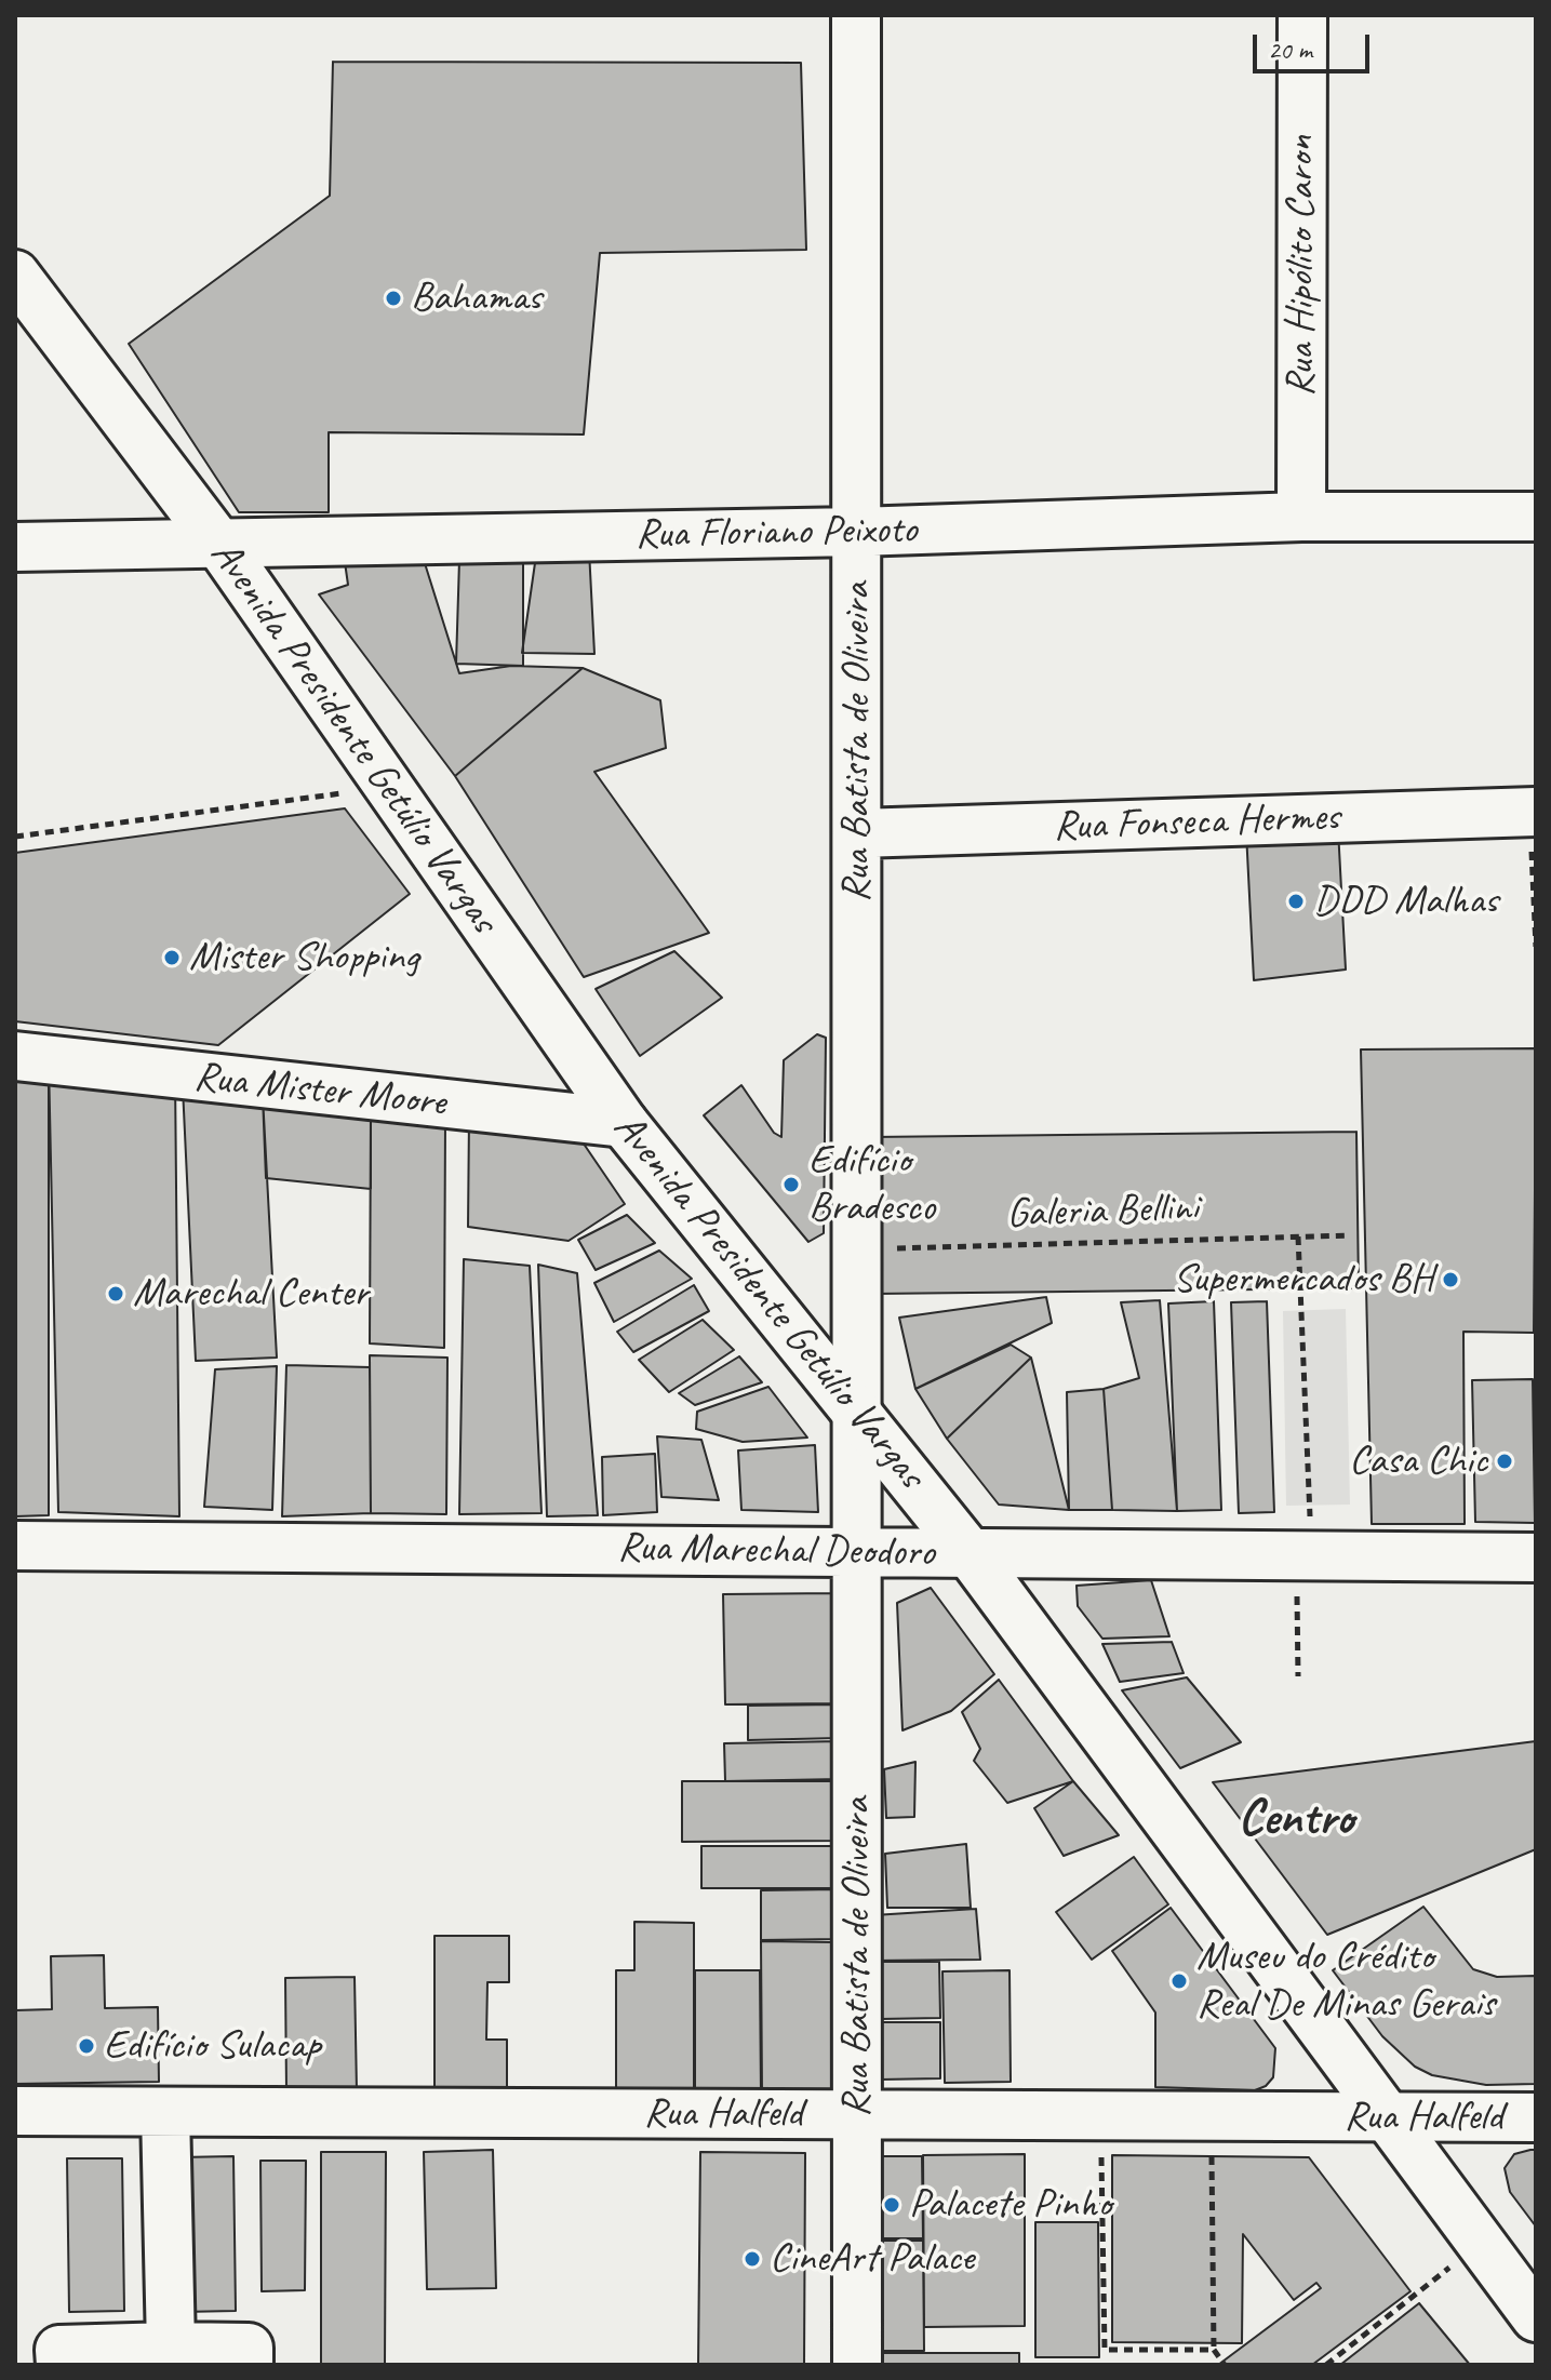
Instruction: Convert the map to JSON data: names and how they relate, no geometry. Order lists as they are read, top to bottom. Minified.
{"streets":{"street":["Rua Hipólito Caron","Rua Floriano Peixoto","Avenida Presidente Getúlio Vargas","Rua Batista de Oliveira","Rua Fonseca Hermes","Rua Mister Moore","Rua Marechal Deodoro","Rua Halfeld"],"path":["Galeria Bellini"]},"crossings":[["Rua Hipólito Caron","Rua Floriano Peixoto"],["Rua Floriano Peixoto","Avenida Presidente Getúlio Vargas"],["Rua Floriano Peixoto","Rua Batista de Oliveira"],["Avenida Presidente Getúlio Vargas","Rua Batista de Oliveira"],["Avenida Presidente Getúlio Vargas","Rua Mister Moore"],["Avenida Presidente Getúlio Vargas","Rua Marechal Deodoro"],["Avenida Presidente Getúlio Vargas","Rua Halfeld"],["Rua Batista de Oliveira","Rua Fonseca Hermes"],["Rua Batista de Oliveira","Galeria Bellini"],["Rua Batista de Oliveira","Rua Marechal Deodoro"],["Rua Batista de Oliveira","Rua Halfeld"]],"districts":["Centro"],"places":["Bahamas","DDD Malhas","Mister Shopping","Edifício Bradesco","Supermercados BH","Marechal Center","Casa Chic","Museu do Crédito Real De Minas Gerais","Edifício Sulacap","Palacete Pinho","CineArt Palace"],"scale_bar":"20 m"}
